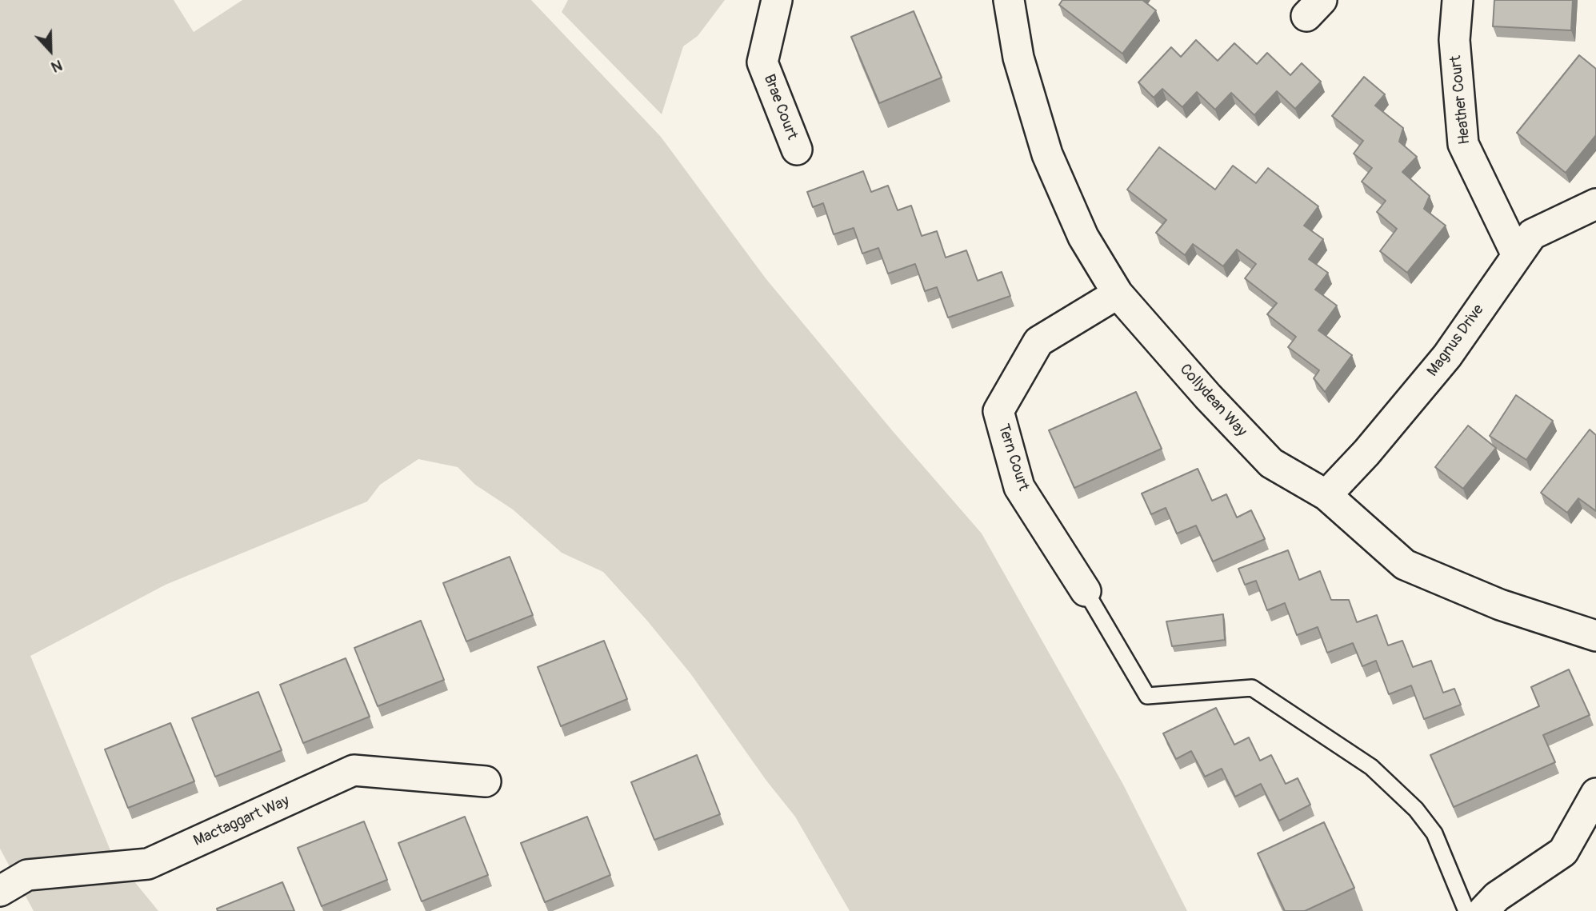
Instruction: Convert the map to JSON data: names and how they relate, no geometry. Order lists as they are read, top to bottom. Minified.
{"streets":{"street":["Heather Court","Brae Court","Magnus Drive","Collydean Way","Tern Court","Mactaggart Way"]},"crossings":[["Heather Court","Magnus Drive"],["Magnus Drive","Collydean Way"],["Collydean Way","Tern Court"]],"north":"bottom"}
